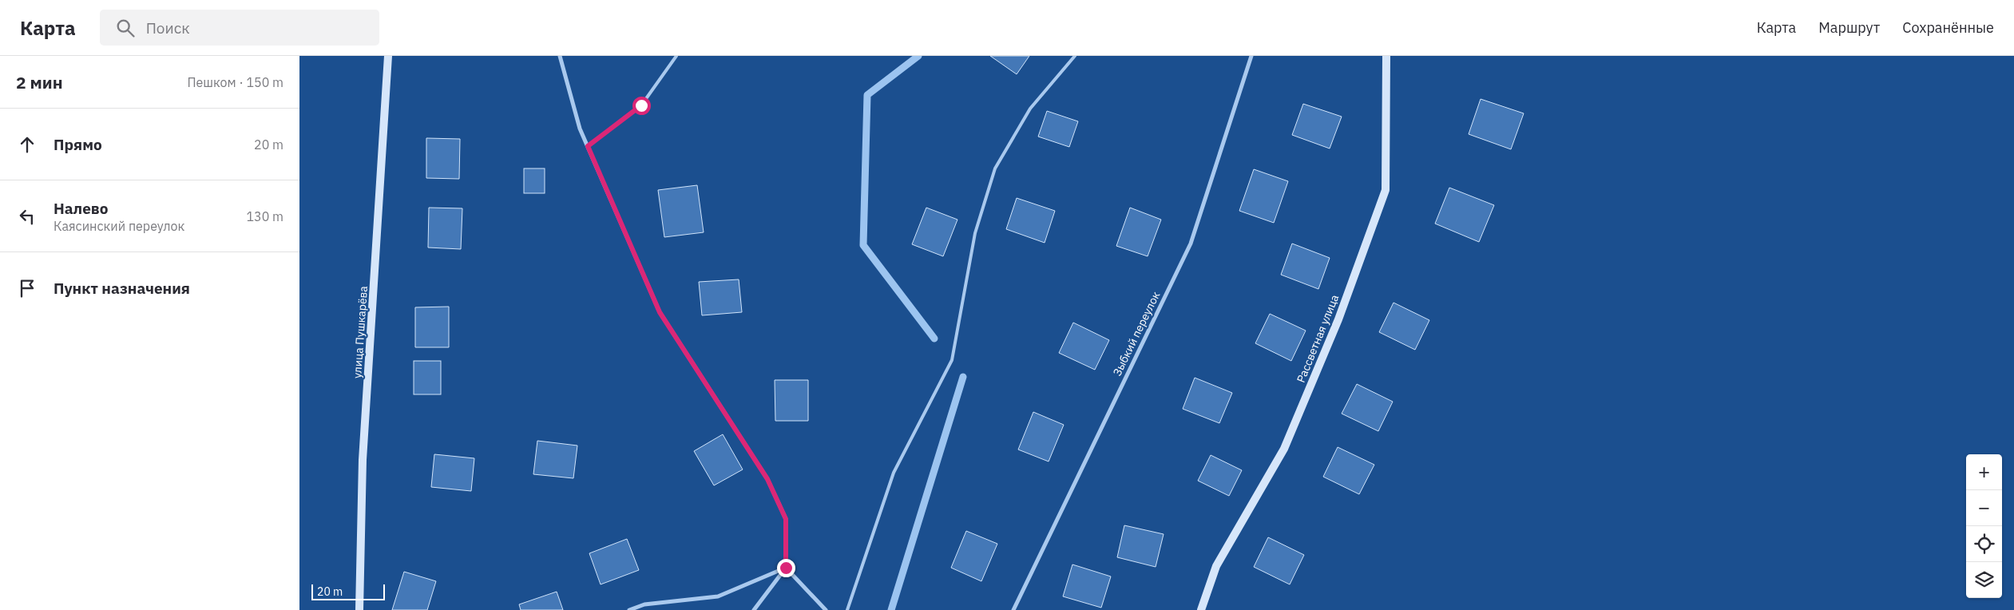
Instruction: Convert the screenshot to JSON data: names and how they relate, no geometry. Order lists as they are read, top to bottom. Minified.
{"streets":{"street":["улица Пушкарёва","Зыбкий переулок","Рассветная улица"]},"scale_bar":"20 m","page":{"header":"Карта","search":"Поиск","nav":["Карта","Маршрут","Сохранённые"],"heading":["2 мин","Пешком · 150 m"],"list":[["Прямо","20 m"],["Налево","Каясинский переулок","130 m"],"Пункт назначения"],"map_buttons":["+","−"],"scale":"20 m"}}
